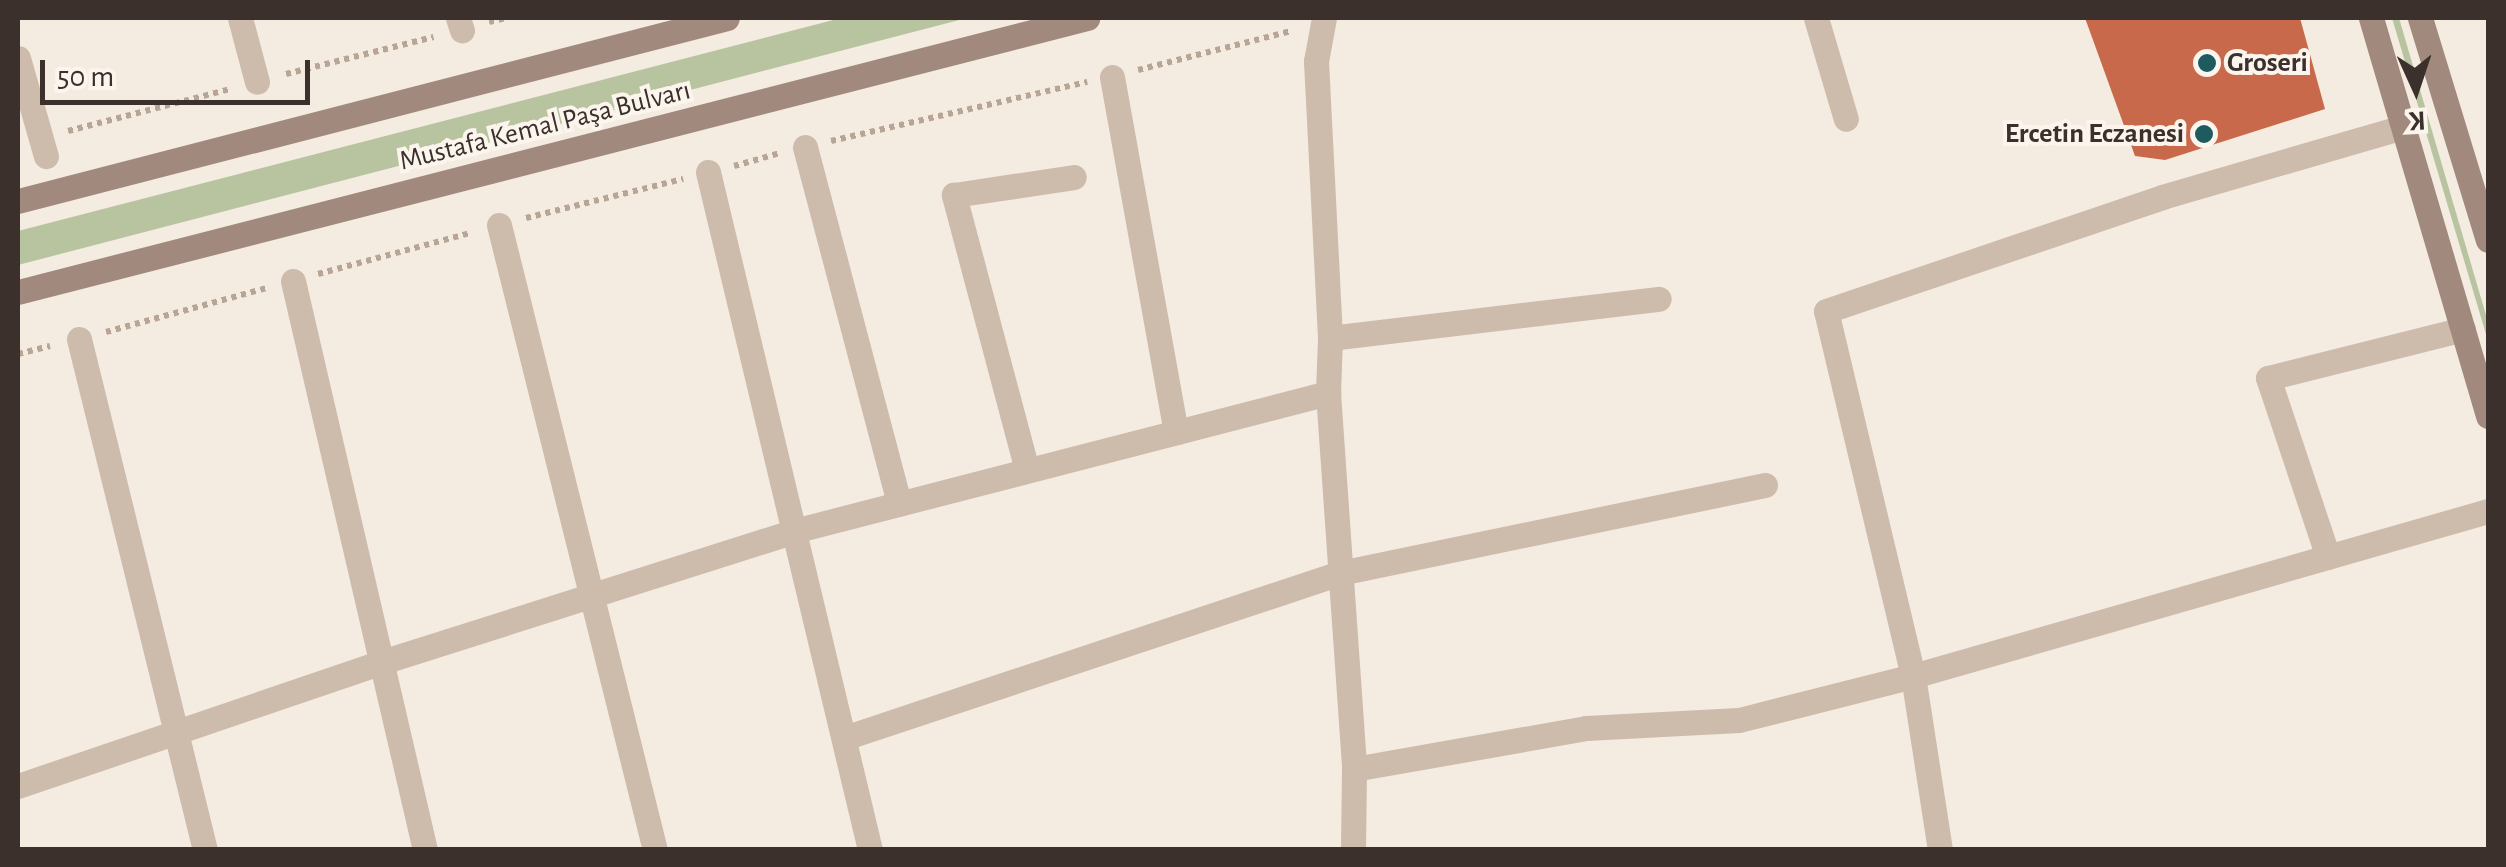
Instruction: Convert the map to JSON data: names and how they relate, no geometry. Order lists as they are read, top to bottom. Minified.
{"streets":{"main road":["Mustafa Kemal Paşa Bulvarı"]},"places":["Groseri","Ercetin Eczanesi"],"scale_bar":"50 m","north":"bottom"}
